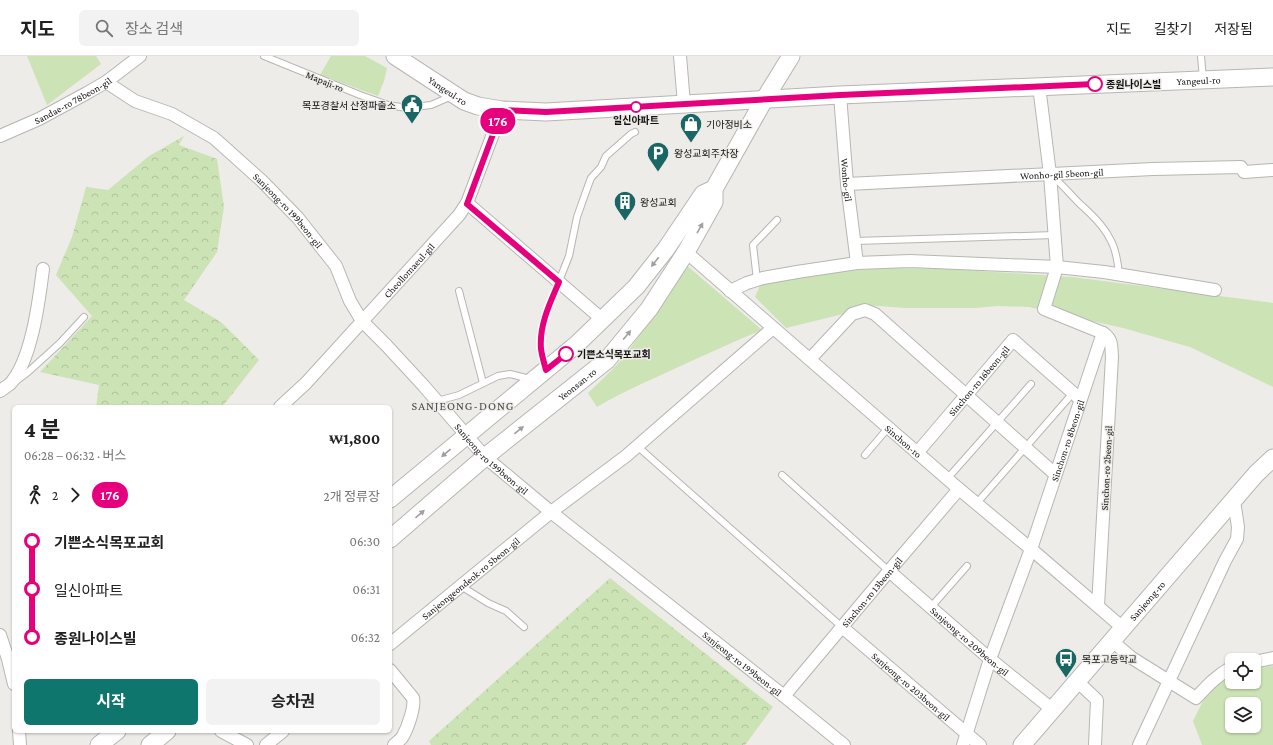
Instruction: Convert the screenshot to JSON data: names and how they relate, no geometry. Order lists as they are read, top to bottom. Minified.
{"streets":{"street":["Yangeul-ro","Sandae-ro 78beon-gil","Wonho-gil 5beon-gil","Wonho-gil","Sanjeong-ro 199beon-gil","Cheollomaeul-gil","Sinchon-ro 16beon-gil","Yeonsan-ro","Sinchon-ro","Sinchon-ro 8beon-gil","Sinchon-ro 2beon-gil","Sanjeongeondeok-ro 5beon-gil","Sinchon-ro 13beon-gil","Sanjeong-ro","Sanjeong-ro 209beon-gil","Sanjeong-ro 203beon-gil"],"lane":["Mapaji-ro"]},"crossings":[["Yangeul-ro","Mapaji-ro"],["Yangeul-ro","Wonho-gil"],["Yangeul-ro","Cheollomaeul-gil"],["Yangeul-ro","Yeonsan-ro"],["Sandae-ro 78beon-gil","Sanjeong-ro 199beon-gil"],["Wonho-gil 5beon-gil","Wonho-gil"],["Sanjeong-ro 199beon-gil","Cheollomaeul-gil"],["Sanjeong-ro 199beon-gil","Yeonsan-ro"],["Sanjeong-ro 199beon-gil","Sanjeongeondeok-ro 5beon-gil"],["Sanjeong-ro 199beon-gil","Sinchon-ro 13beon-gil"],["Sinchon-ro 16beon-gil","Sinchon-ro"],["Sinchon-ro 16beon-gil","Sinchon-ro 8beon-gil"],["Yeonsan-ro","Sinchon-ro"],["Sinchon-ro","Sinchon-ro 8beon-gil"],["Sinchon-ro","Sinchon-ro 2beon-gil"],["Sinchon-ro","Sanjeongeondeok-ro 5beon-gil"],["Sinchon-ro","Sinchon-ro 13beon-gil"],["Sinchon-ro","Sanjeong-ro"],["Sinchon-ro 8beon-gil","Sinchon-ro 2beon-gil"],["Sinchon-ro 8beon-gil","Sanjeong-ro 209beon-gil"],["Sinchon-ro 8beon-gil","Sanjeong-ro 203beon-gil"],["Sinchon-ro 13beon-gil","Sanjeong-ro 209beon-gil"],["Sinchon-ro 13beon-gil","Sanjeong-ro 203beon-gil"],["Sanjeong-ro","Sanjeong-ro 209beon-gil"]],"districts":["SANJEONG-DONG"],"places":{"other":["종원나이스빌","일신아파트","기쁜소식목포교회"],"public building":["목포경찰서 산정파출소"],"shop":["기아정비소"],"parking":["왕성교회주차장"],"building":["왕성교회"],"bus stop":["목포고등학교"]},"lines":["bus line 176"],"page":{"header":"지도","search":"장소 검색","nav":["지도","길찾기","저장됨"],"on_map":"176","heading":["4 분","06:28 – 06:32 · 버스","₩1,800"],"legs":["2","176","2개 정류장"],"list":[{"name":"기쁜소식목포교회","value":"06:30"},{"name":"일신아파트","value":"06:31"},{"name":"종원나이스빌","value":"06:32"}],"buttons":["시작","승차권"]}}
